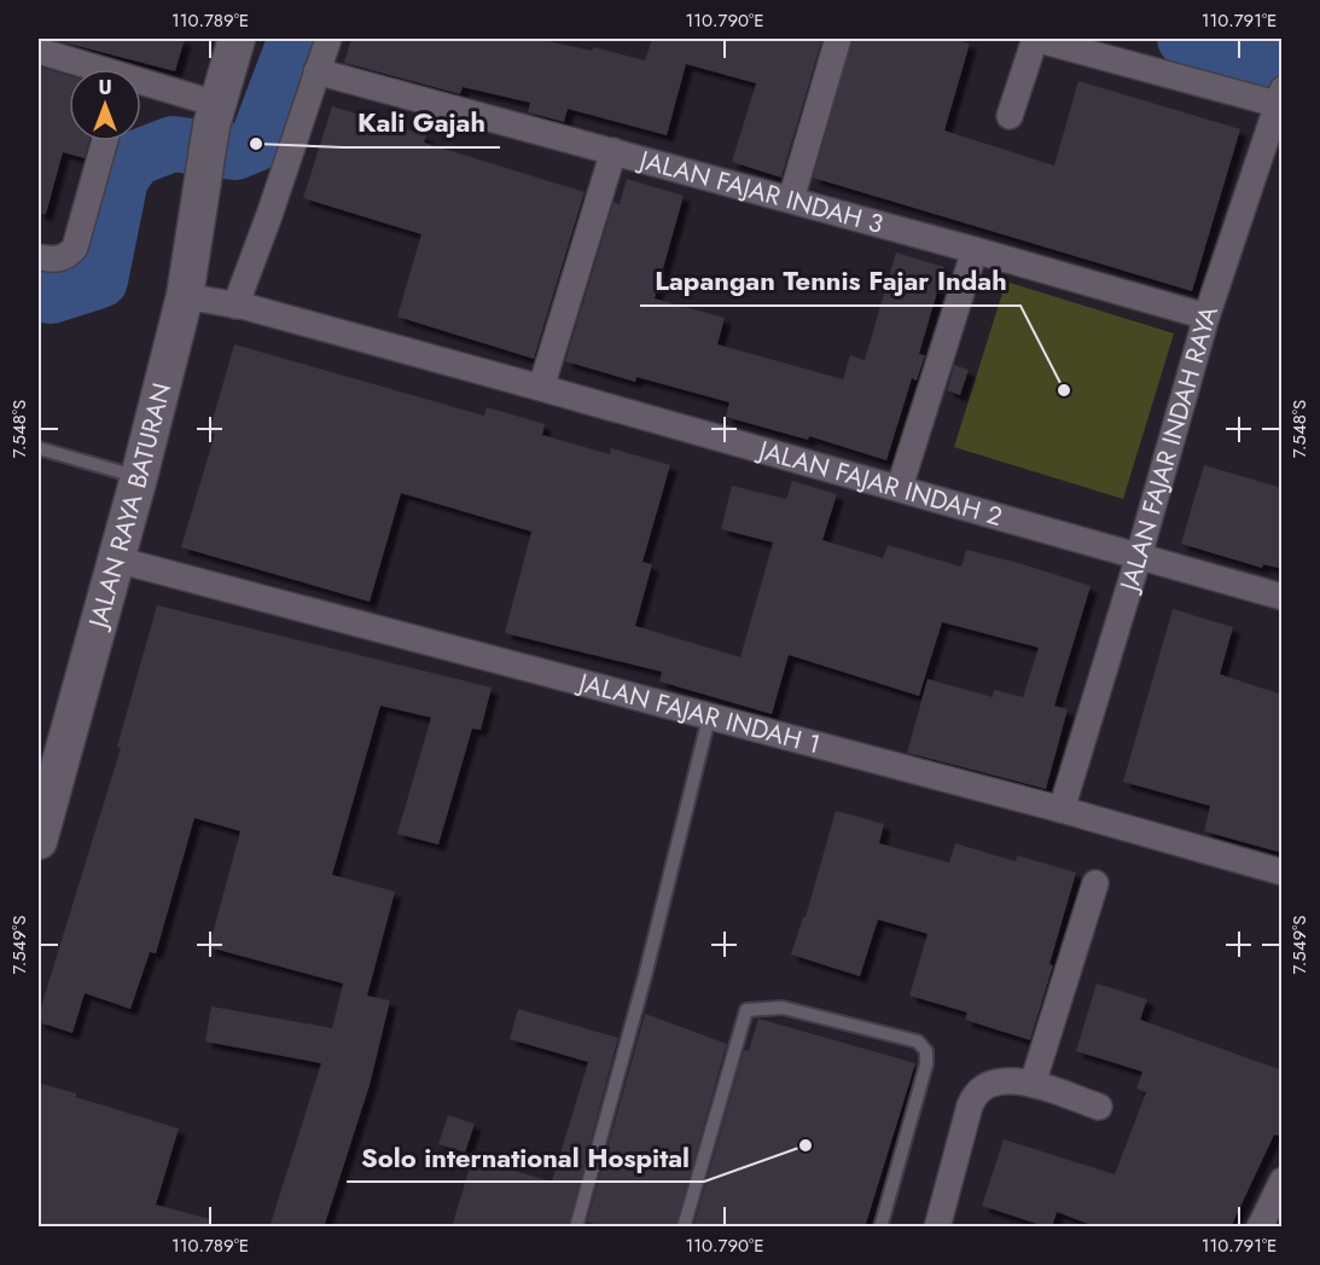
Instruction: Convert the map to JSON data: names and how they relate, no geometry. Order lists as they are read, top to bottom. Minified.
{"streets":{"main road":["JALAN RAYA BATURAN"],"street":["JALAN FAJAR INDAH 3","JALAN FAJAR INDAH RAYA","JALAN FAJAR INDAH 2","JALAN FAJAR INDAH 1"]},"crossings":[["JALAN FAJAR INDAH 3","JALAN FAJAR INDAH RAYA"],["JALAN FAJAR INDAH RAYA","JALAN FAJAR INDAH 2"],["JALAN FAJAR INDAH RAYA","JALAN FAJAR INDAH 1"],["JALAN FAJAR INDAH 2","JALAN RAYA BATURAN"],["JALAN RAYA BATURAN","JALAN FAJAR INDAH 1"]],"places":["Kali Gajah","Lapangan Tennis Fajar Indah","Solo international Hospital"],"north":"top","coordinates":["110.789°E","110.790°E","110.791°E","7.548°S","7.549°S"]}
